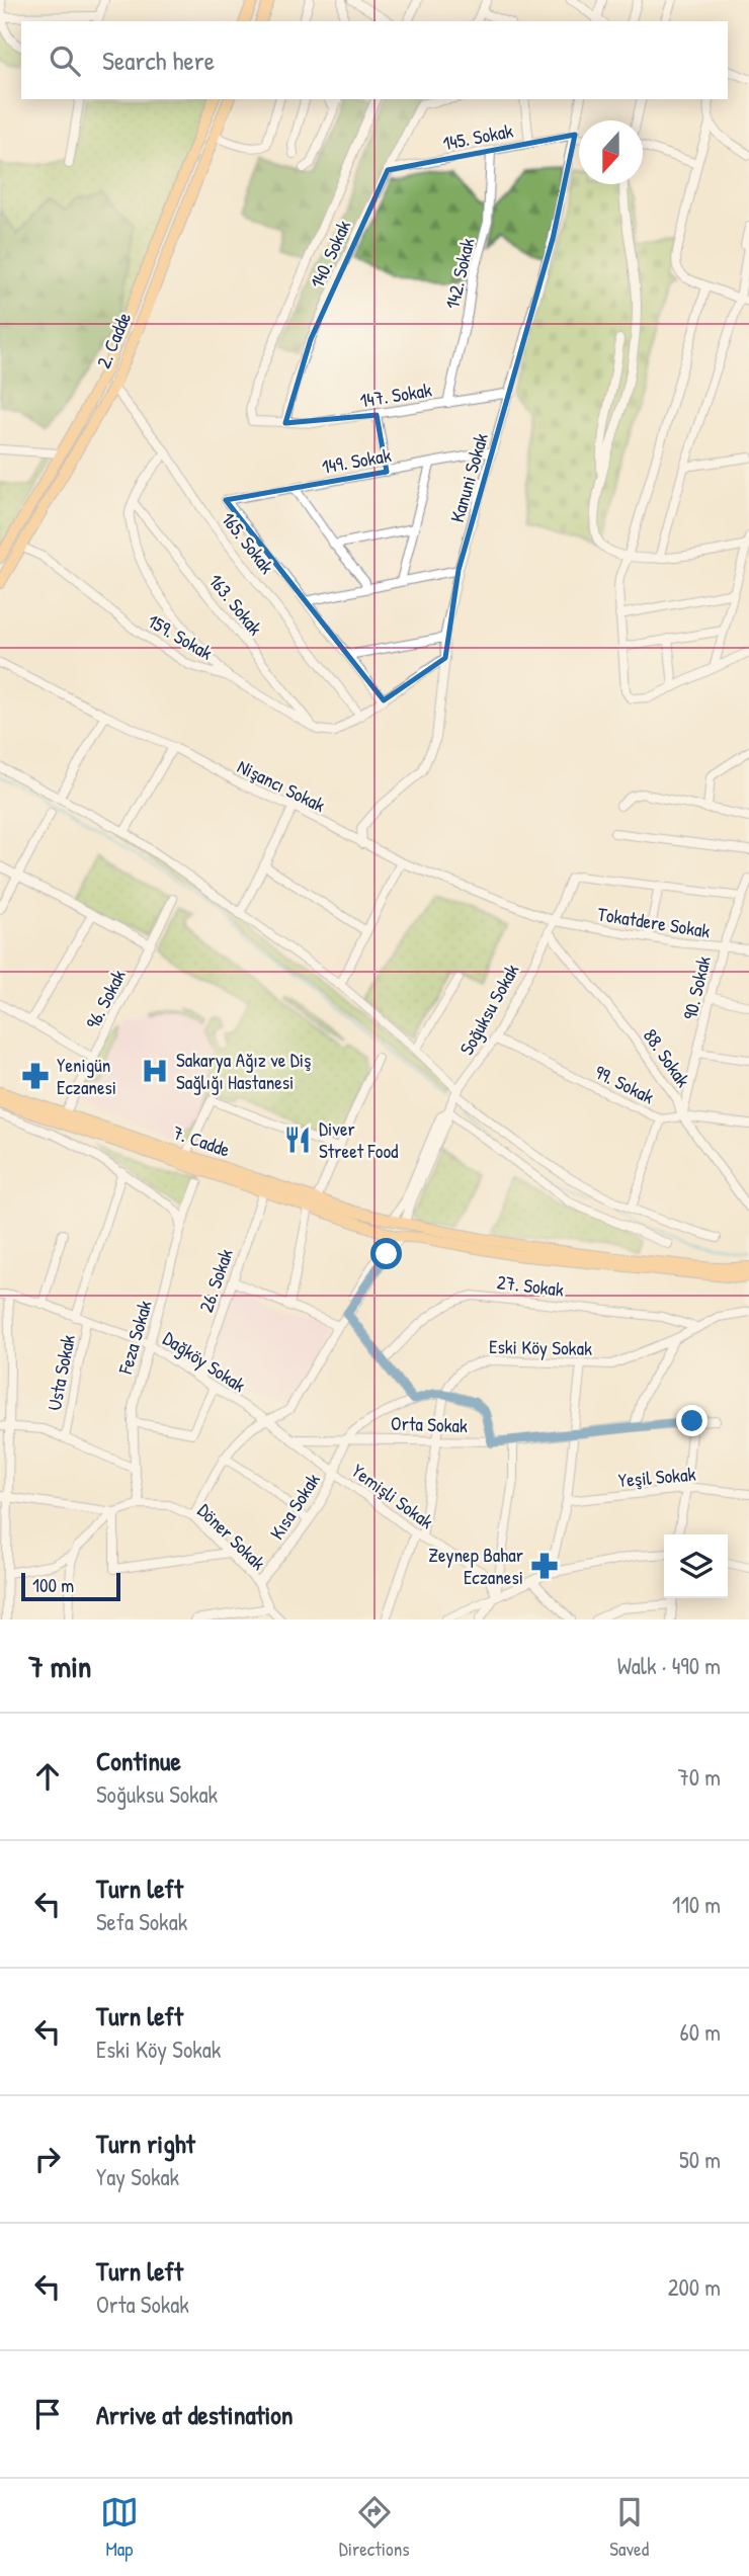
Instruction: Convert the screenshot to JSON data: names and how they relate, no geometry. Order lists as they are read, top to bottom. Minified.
{"streets":{"main road":["2. Cadde","7. Cadde"],"street":["145. Sokak","140. Sokak","142. Sokak","147. Sokak","149. Sokak","Kanuni Sokak","165. Sokak","163. Sokak","159. Sokak","Nişancı Sokak","Tokatdere Sokak","90. Sokak","96. Sokak","Soğuksu Sokak","88. Sokak","99. Sokak","26. Sokak","27. Sokak","Feza Sokak","Eski Köy Sokak","Dağköy Sokak","Usta Sokak","Orta Sokak","Yeşil Sokak","Yemişli Sokak","Kısa Sokak","Döner Sokak"]},"crossings":[["145. Sokak","140. Sokak"],["145. Sokak","142. Sokak"],["145. Sokak","Kanuni Sokak"],["140. Sokak","147. Sokak"],["142. Sokak","147. Sokak"],["2. Cadde","165. Sokak"],["2. Cadde","159. Sokak"],["147. Sokak","Kanuni Sokak"],["149. Sokak","Kanuni Sokak"],["Kanuni Sokak","Nişancı Sokak"],["165. Sokak","159. Sokak"],["163. Sokak","159. Sokak"],["Nişancı Sokak","Tokatdere Sokak"],["Nişancı Sokak","Soğuksu Sokak"],["Tokatdere Sokak","90. Sokak"],["Tokatdere Sokak","Soğuksu Sokak"],["90. Sokak","88. Sokak"],["90. Sokak","99. Sokak"],["96. Sokak","7. Cadde"],["Soğuksu Sokak","88. Sokak"],["Soğuksu Sokak","99. Sokak"],["88. Sokak","99. Sokak"],["7. Cadde","26. Sokak"],["26. Sokak","Dağköy Sokak"],["27. Sokak","Eski Köy Sokak"],["Feza Sokak","Dağköy Sokak"],["Feza Sokak","Usta Sokak"],["Feza Sokak","Döner Sokak"],["Dağköy Sokak","Usta Sokak"],["Dağköy Sokak","Yemişli Sokak"],["Orta Sokak","Yemişli Sokak"],["Orta Sokak","Kısa Sokak"],["Yemişli Sokak","Kısa Sokak"],["Kısa Sokak","Döner Sokak"]],"places":{"hospital":["Sakarya Ağız ve Diş Sağlığı Hastanesi"],"pharmacy":["Yenigün Eczanesi","Zeynep Bahar Eczanesi"],"restaurant":["Diver Street Food"]},"scale_bar":"100 m","north":"bottom","page":{"search":"Search here","scale":"100 m","heading":["7 min","Walk · 490 m"],"list":[["Continue","Soğuksu Sokak","70 m"],["Turn left","Sefa Sokak","110 m"],["Turn left","Eski Köy Sokak","60 m"],["Turn right","Yay Sokak","50 m"],["Turn left","Orta Sokak","200 m"],"Arrive at destination"],"nav":["Map","Directions","Saved"]}}
